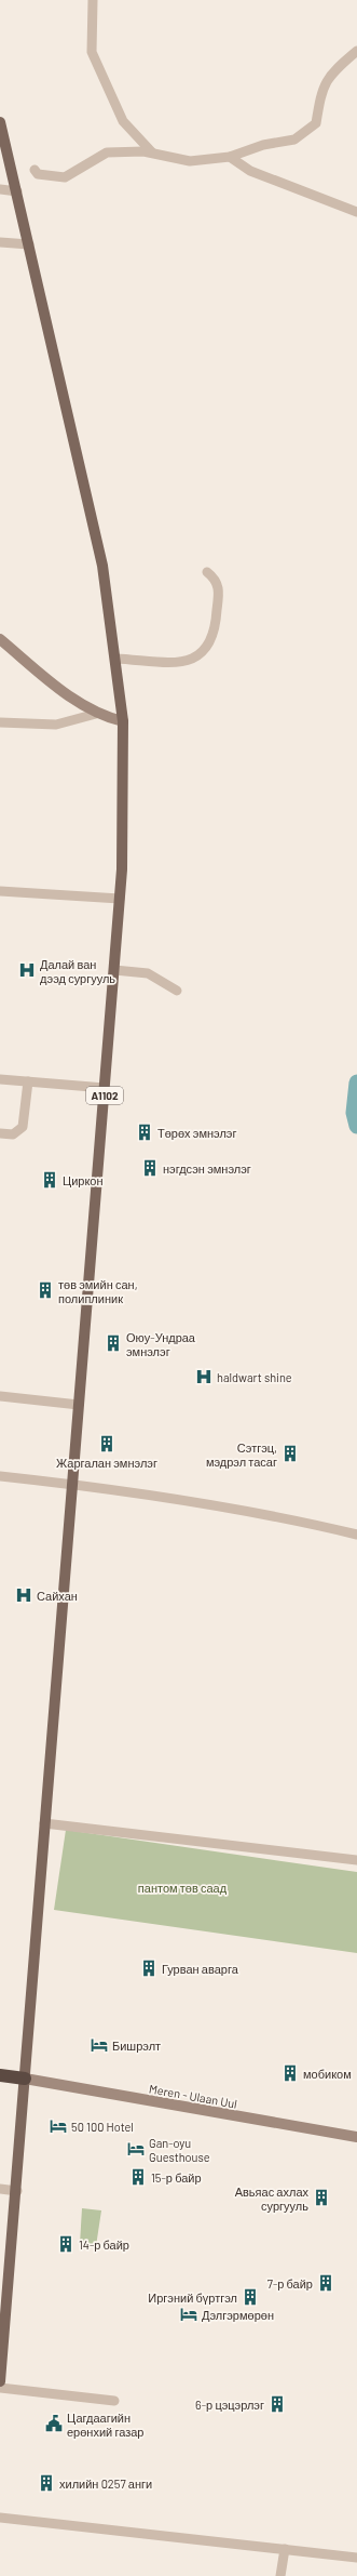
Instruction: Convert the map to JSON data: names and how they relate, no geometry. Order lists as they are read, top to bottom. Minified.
{"streets":{"main road":["A1102"],"street":["Meren - Ulaan Uul"]},"crossings":[["A1102","Meren - Ulaan Uul"]],"parks":["пантом төв саад"],"places":{"hospital":["Далай ван дээд сургууль","haldwart shine","Сайхан"],"building":["Төрөх эмнэлэг","нэгдсэн эмнэлэг","Циркон","төв эмийн сан, полиплиник","Оюу-Ундраа эмнэлэг","Жаргалан эмнэлэг","Сэтгэц, мэдрэл тасаг","Гурван аварга","мобиком","15-р байр","Авьяас ахлах сургууль","14-р байр","7-р байр","Иргэний бүртгэл","6-р цэцэрлэг","хилийн 0257 анги"],"hotel":["Бишрэлт","50 100 Hotel","Gan-oyu Guesthouse","Дэлгэрмөрөн"],"public building":["Цагдаагийн ерөнхий газар"]}}
